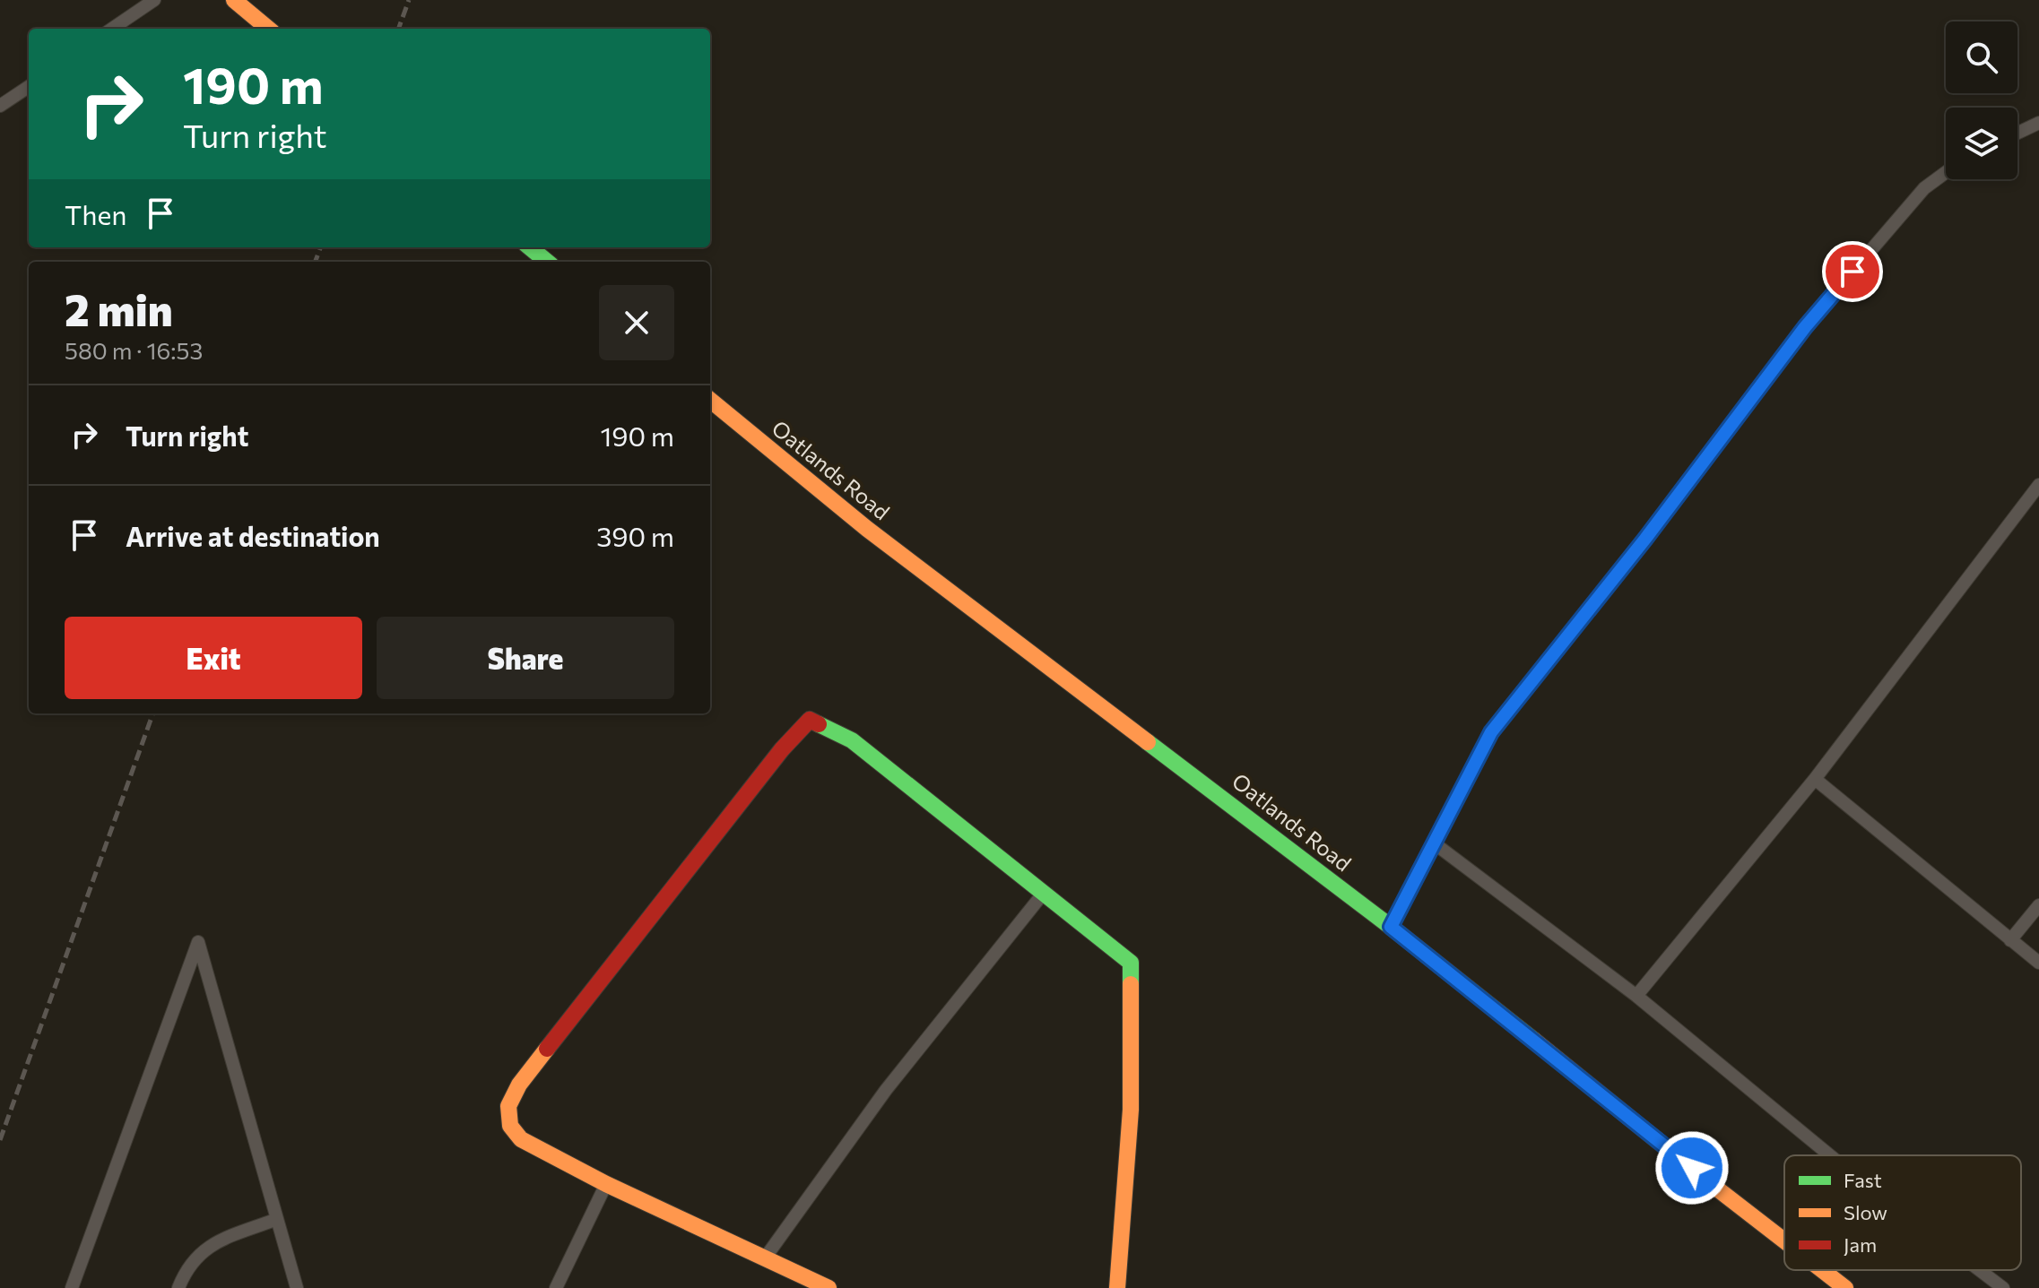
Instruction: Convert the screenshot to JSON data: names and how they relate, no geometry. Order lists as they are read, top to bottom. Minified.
{"streets":{"street":["Oatlands Road"]},"legend":["Fast","Slow","Jam"],"page":{"turn":["190 m","Turn right"],"then":"Then","heading":["2 min","580 m · 16:53"],"list":[{"name":"Turn right","value":"190 m"},{"name":"Arrive at destination","value":"390 m"}],"buttons":["Exit","Share"]}}
